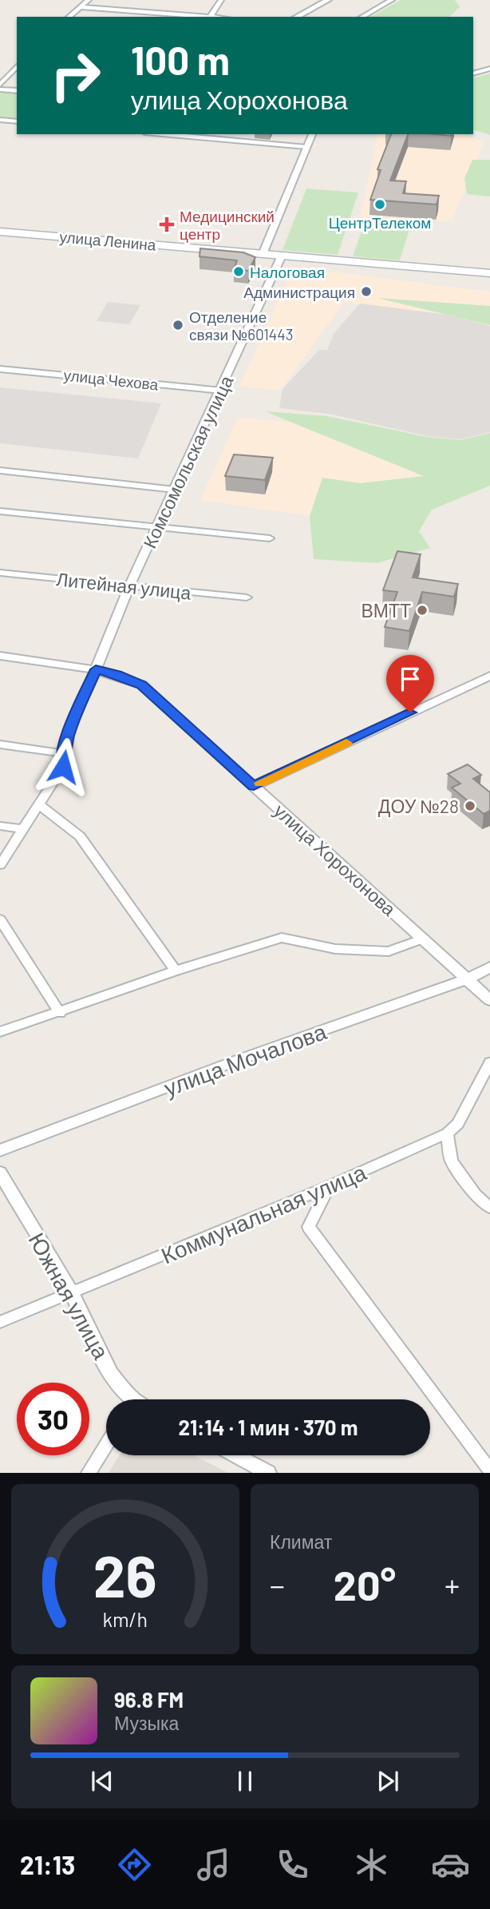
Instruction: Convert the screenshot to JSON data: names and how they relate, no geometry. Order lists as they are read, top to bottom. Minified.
{"streets":{"main road":["улица Ленина"],"street":["улица Чехова","Комсомольская улица","Литейная улица","улица Хорохонова","улица Мочалова","Коммунальная улица","Южная улица"]},"crossings":[["улица Ленина","Комсомольская улица"],["улица Чехова","Комсомольская улица"],["Комсомольская улица","Литейная улица"],["Комсомольская улица","улица Хорохонова"],["улица Хорохонова","улица Мочалова"],["Коммунальная улица","Южная улица"]],"places":{"other":["ЦентрТелеком","Налоговая","Администрация","Отделение связи №601443","ВМТТ","ДОУ №28"],"health":["Медицинский центр"]},"page":{"turn":["100 m","улица Хорохонова"],"limit":"30","trip":"21:14 · 1 мин · 370 m","tile":"Климат","heat":["−","20°","+"],"song":["96.8 FM","Музыка"],"tabs":"21:13","gauge":["26","km/h"]}}
